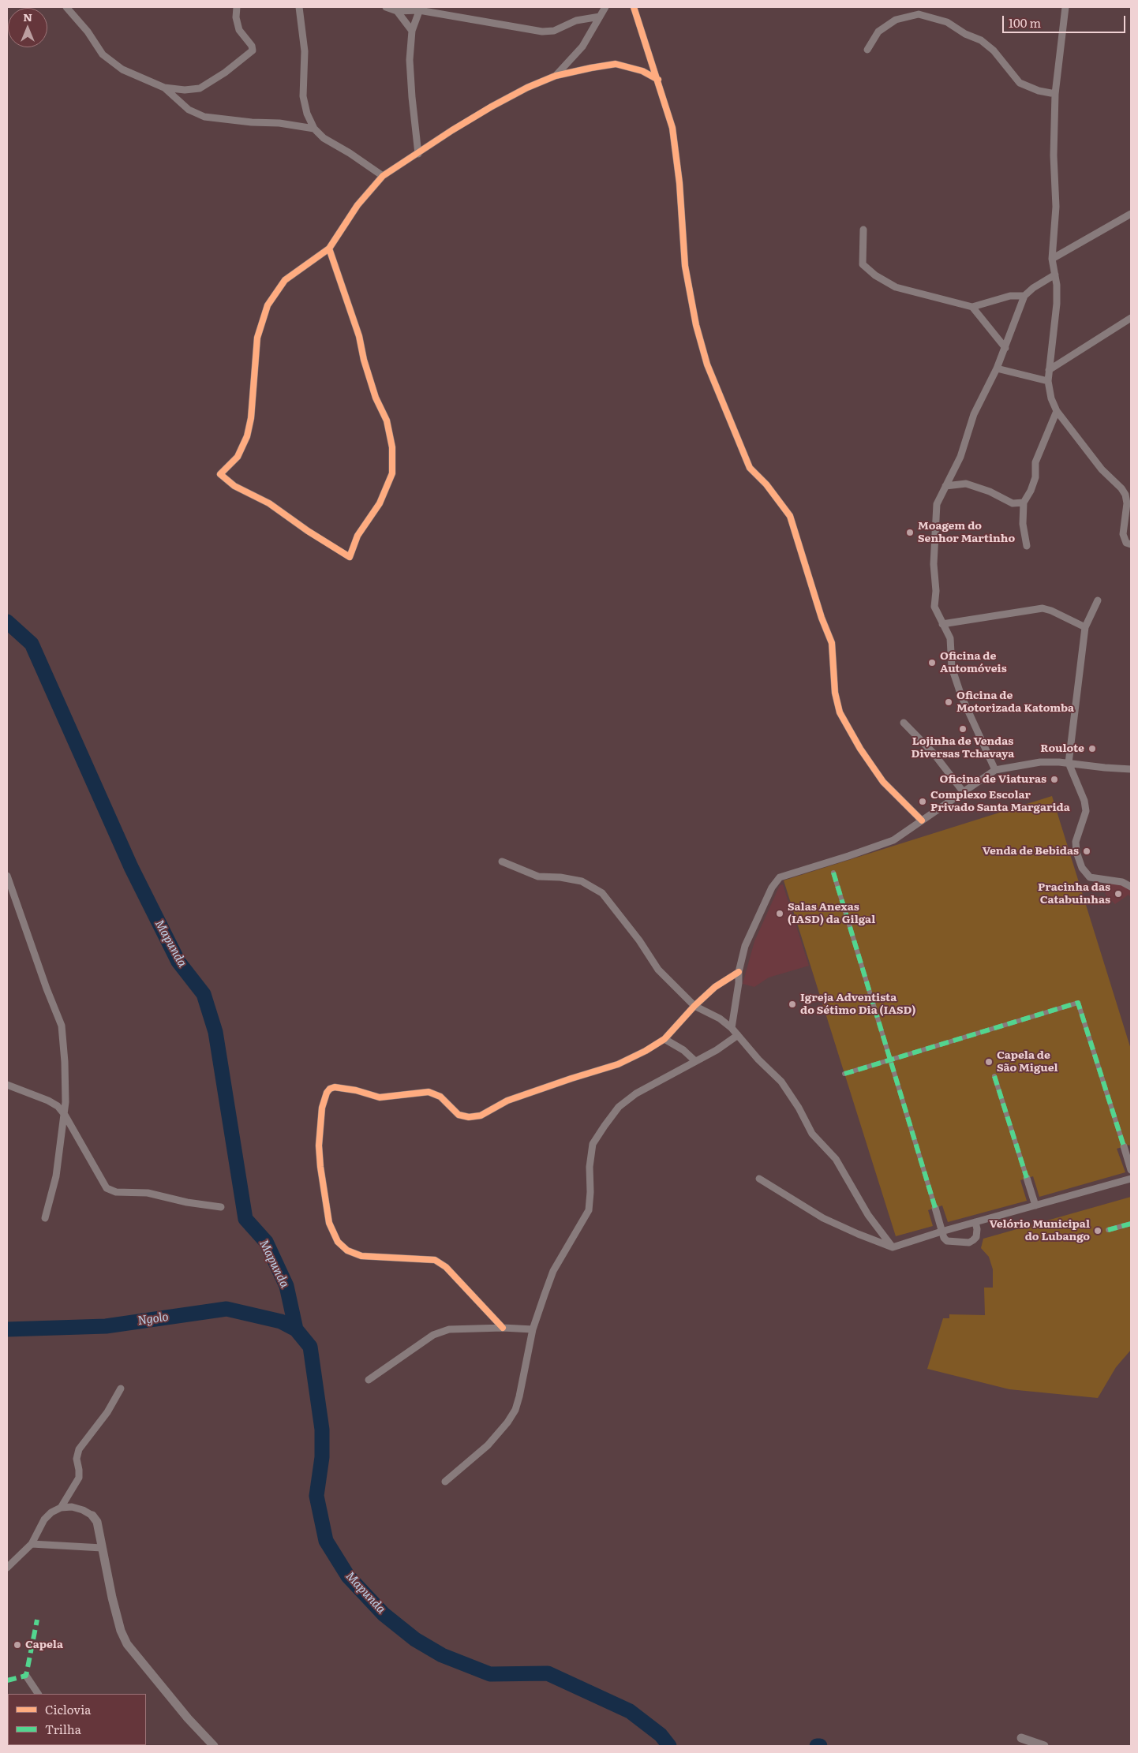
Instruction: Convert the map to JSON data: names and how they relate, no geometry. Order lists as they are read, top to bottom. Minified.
{"water":["Mapunda","Ngolo"],"places":["Moagem do Senhor Martinho","Oficina de Automóveis","Oficina de Motorizada Katomba","Lojinha de Vendas Diversas Tchavaya","Roulote","Oficina de Viaturas","Complexo Escolar Privado Santa Margarida","Venda de Bebidas","Pracinha das Catabuinhas","Salas Anexas (IASD) da Gilgal","Igreja Adventista do Sétimo Dia (IASD)","Capela de São Miguel","Velório Municipal do Lubango","Capela"],"legend":["Ciclovia","Trilha"],"scale_bar":"100 m","north":"top"}
